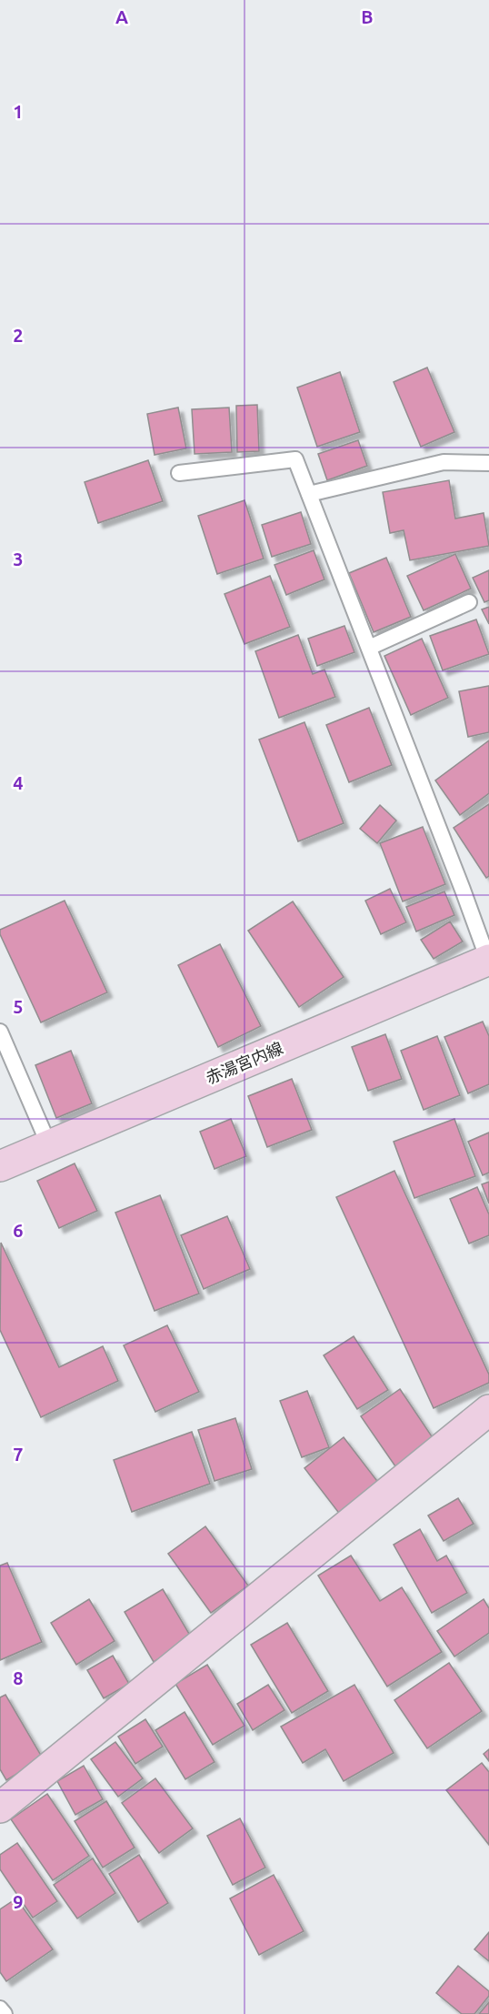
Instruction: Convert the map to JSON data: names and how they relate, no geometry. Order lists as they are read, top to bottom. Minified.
{"streets":{"street":["赤湯宮内線"]},"grid":{"columns":["A","B"],"rows":["1","2","3","4","5","6","7","8","9"]}}
